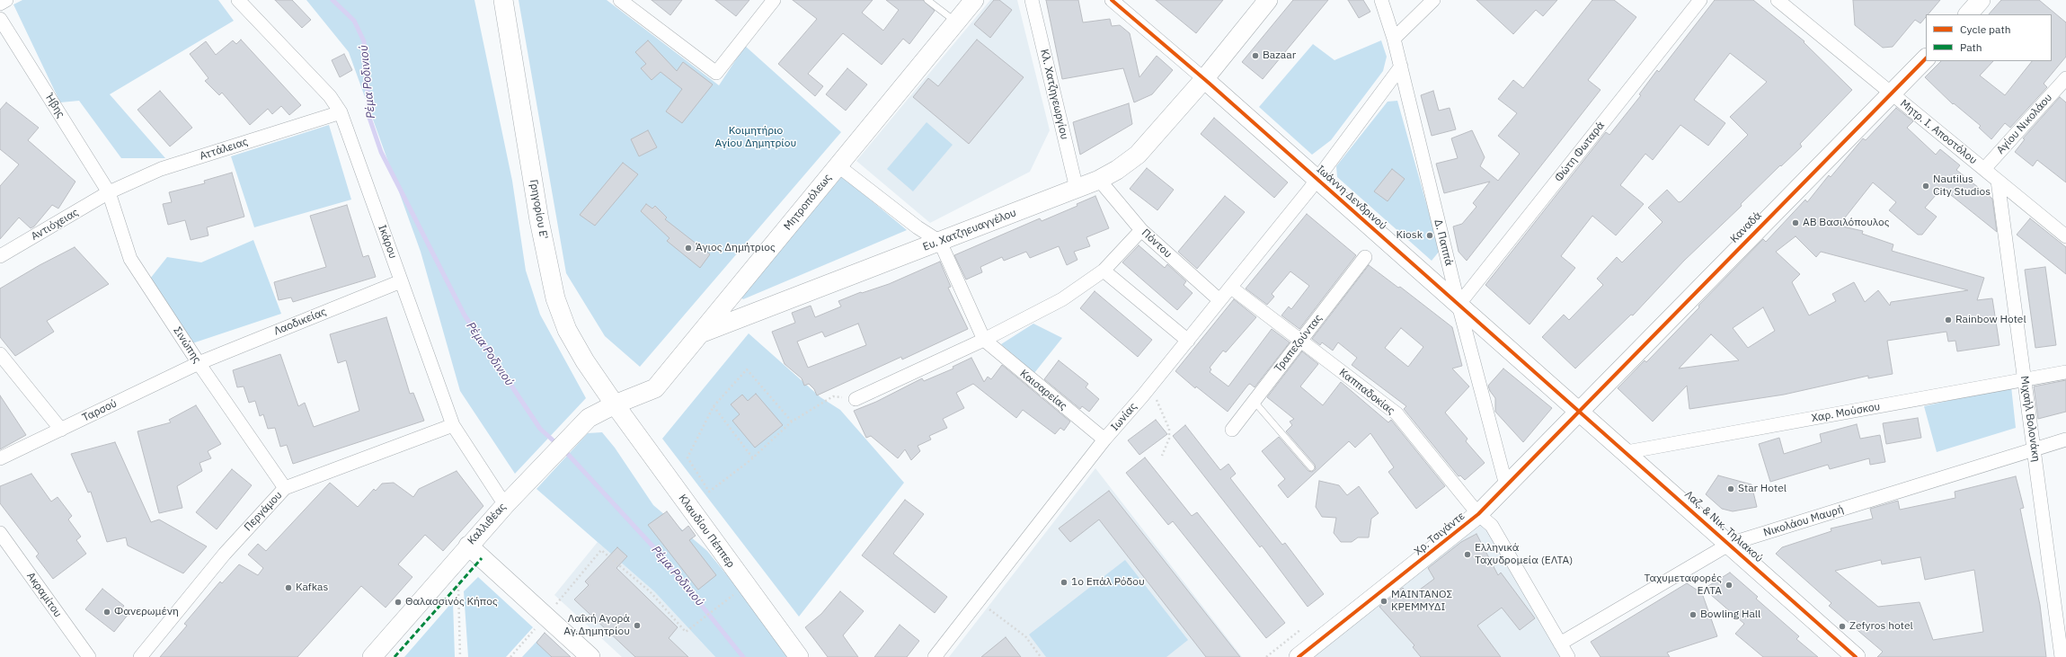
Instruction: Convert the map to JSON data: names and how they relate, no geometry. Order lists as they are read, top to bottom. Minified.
{"streets":{"street":["Κλ. Χατζηγεωργίου","Ήβης","Αγίου Νικολάου","Μητρ. Ι. Αποστόλου","Αττάλειας","Φώτη Φωταρά","Ιωάννη Δενδρινού","Μητροπόλεως","Γρηγορίου Ε'","Αντιόχειας","Καναδά","Ευ. Χατζηευαγγέλου","Ικάρου","Δ. Παππά","Πόντου","Λαοδικείας","Τραπεζούντας","Σινώπης","Καισαρείας","Καππαδοκίας","Ταρσού","Χαρ. Μούσκου","Ιωνίας","Μιχαήλ Βολονάκη","Περγάμου","Νικολάου Μαυρή","Καλλιθέας","Λαζ. & Νικ. Τηλιακού","Κλαυδίου Πέππερ","Χρ. Τσιγάντε","Ακραμίτου"]},"crossings":[["Κλ. Χατζηγεωργίου","Ευ. Χατζηευαγγέλου"],["Ήβης","Αττάλειας"],["Ήβης","Αντιόχειας"],["Ήβης","Σινώπης"],["Αγίου Νικολάου","Μητρ. Ι. Αποστόλου"],["Μητρ. Ι. Αποστόλου","Καναδά"],["Μητρ. Ι. Αποστόλου","Μιχαήλ Βολονάκη"],["Αττάλειας","Αντιόχειας"],["Αττάλειας","Ικάρου"],["Αττάλειας","Σινώπης"],["Φώτη Φωταρά","Ιωάννη Δενδρινού"],["Φώτη Φωταρά","Δ. Παππά"],["Ιωάννη Δενδρινού","Καναδά"],["Ιωάννη Δενδρινού","Ευ. Χατζηευαγγέλου"],["Ιωάννη Δενδρινού","Δ. Παππά"],["Ιωάννη Δενδρινού","Ιωνίας"],["Ιωάννη Δενδρινού","Λαζ. & Νικ. Τηλιακού"],["Ιωάννη Δενδρινού","Χρ. Τσιγάντε"],["Μητροπόλεως","Γρηγορίου Ε'"],["Μητροπόλεως","Ευ. Χατζηευαγγέλου"],["Μητροπόλεως","Καλλιθέας"],["Μητροπόλεως","Κλαυδίου Πέππερ"],["Γρηγορίου Ε'","Καλλιθέας"],["Γρηγορίου Ε'","Κλαυδίου Πέππερ"],["Αντιόχειας","Σινώπης"],["Καναδά","Λαζ. & Νικ. Τηλιακού"],["Καναδά","Χρ. Τσιγάντε"],["Ευ. Χατζηευαγγέλου","Πόντου"],["Ευ. Χατζηευαγγέλου","Καισαρείας"],["Ικάρου","Λαοδικείας"],["Ικάρου","Περγάμου"],["Ικάρου","Καλλιθέας"],["Δ. Παππά","Ιωνίας"],["Δ. Παππά","Χρ. Τσιγάντε"],["Πόντου","Ιωνίας"],["Λαοδικείας","Σινώπης"],["Λαοδικείας","Ταρσού"],["Τραπεζούντας","Καππαδοκίας"],["Σινώπης","Ταρσού"],["Σινώπης","Περγάμου"],["Καισαρείας","Ιωνίας"],["Καππαδοκίας","Νικολάου Μαυρή"],["Καππαδοκίας","Χρ. Τσιγάντε"],["Χαρ. Μούσκου","Μιχαήλ Βολονάκη"],["Χαρ. Μούσκου","Λαζ. & Νικ. Τηλιακού"],["Μιχαήλ Βολονάκη","Νικολάου Μαυρή"],["Νικολάου Μαυρή","Λαζ. & Νικ. Τηλιακού"],["Καλλιθέας","Κλαυδίου Πέππερ"],["Λαζ. & Νικ. Τηλιακού","Χρ. Τσιγάντε"]],"water":["Ρέμα Ροδινιού"],"parks":["Κοιμητήριο Αγίου Δημητρίου"],"places":["Bazaar","Nautilus City Studios","ΑΒ Βασιλόπουλος","Kiosk","Άγιος Δημήτριος","Rainbow Hotel","Star Hotel","Ελληνικά Ταχυδρομεία (ΕΛΤΑ)","1ο Επάλ Ρόδου","Ταχυμεταφορές ΕΛΤΑ","Kafkas","ΜΑΙΝΤΑΝΟΣ ΚΡΕΜΜΥΔΙ","Θαλασσινός Κήπος","Φανερωμένη","Bowling Hall","Λαΐκή Αγορά Αγ.Δημητρίου","Zefyros hotel"],"legend":["Cycle path","Path"]}
